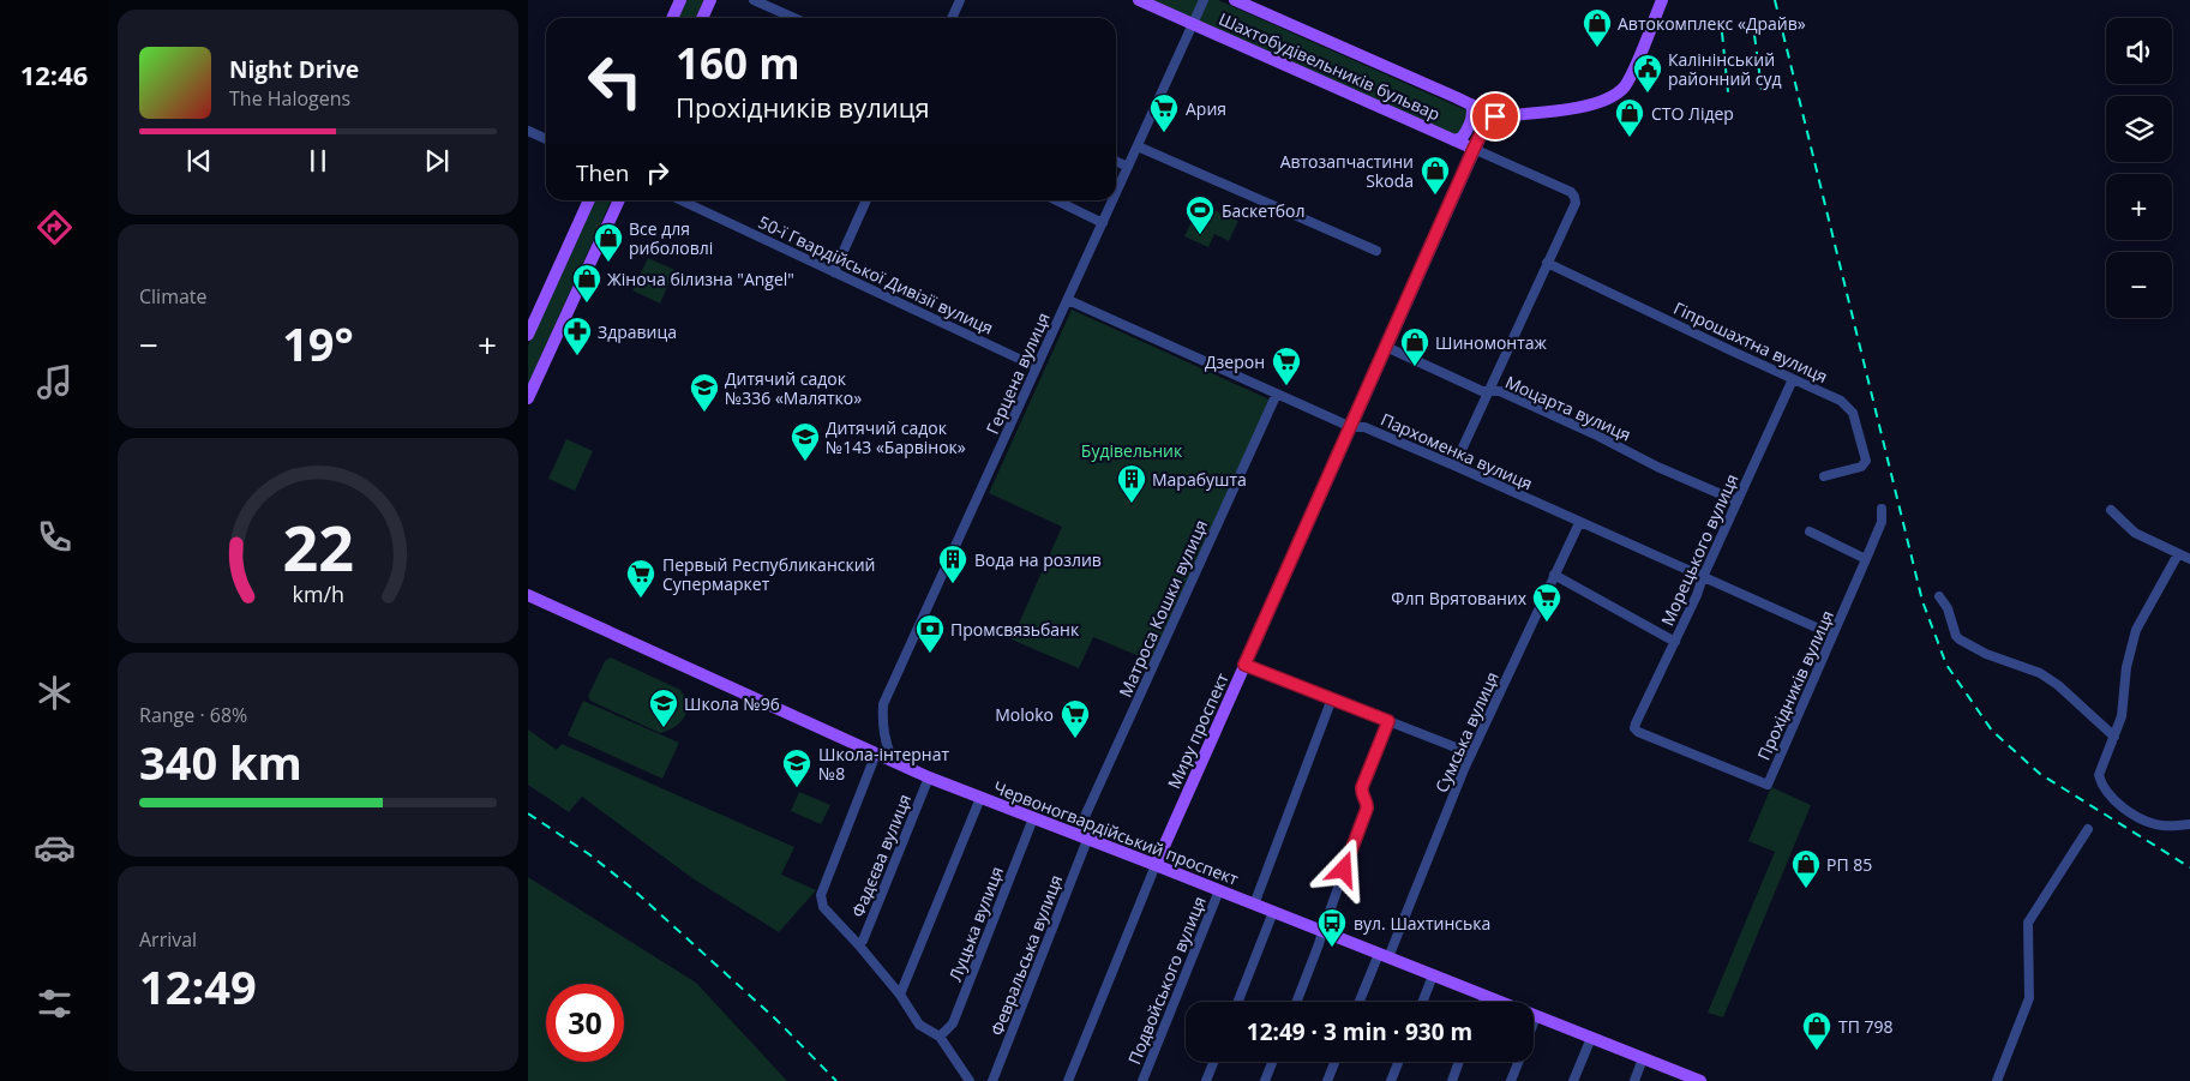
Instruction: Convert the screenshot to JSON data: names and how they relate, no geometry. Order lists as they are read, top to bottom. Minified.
{"streets":{"main road":["Шахтобудівельників бульвар","Миру проспект","Червоногвардійський проспект"],"street":["50-ї Гвардійської Дивізії вулиця","Гіпрошахтна вулиця","Герцена вулиця","Моцарта вулиця","Пархоменка вулиця","Морецького вулиця","Матроса Кошки вулиця","Прохідників вулиця","Сумська вулиця","Фадєєва вулиця","Луцька вулиця","Февральська вулиця","Подвойського вулиця"]},"crossings":[["Шахтобудівельників бульвар","Герцена вулиця"],["Шахтобудівельників бульвар","Миру проспект"],["50-ї Гвардійської Дивізії вулиця","Герцена вулиця"],["Гіпрошахтна вулиця","Морецького вулиця"],["Герцена вулиця","Пархоменка вулиця"],["Герцена вулиця","Червоногвардійський проспект"],["Моцарта вулиця","Морецького вулиця"],["Моцарта вулиця","Миру проспект"],["Пархоменка вулиця","Морецького вулиця"],["Пархоменка вулиця","Матроса Кошки вулиця"],["Пархоменка вулиця","Прохідників вулиця"],["Пархоменка вулиця","Миру проспект"],["Пархоменка вулиця","Сумська вулиця"],["Морецького вулиця","Прохідників вулиця"],["Матроса Кошки вулиця","Червоногвардійський проспект"],["Матроса Кошки вулиця","Февральська вулиця"],["Миру проспект","Червоногвардійський проспект"],["Сумська вулиця","Червоногвардійський проспект"],["Червоногвардійський проспект","Фадєєва вулиця"],["Червоногвардійський проспект","Луцька вулиця"],["Червоногвардійський проспект","Февральська вулиця"],["Червоногвардійський проспект","Подвойського вулиця"]],"parks":["Будівельник"],"places":{"shop":["Автокомплекс «Драйв»","СТО Лідер","Автозапчастини Skoda","Все для риболовлі","Жіноча білизна \"Angel\"","Шиномонтаж","РП 85","ТП 798"],"public building":["Калінінський районний суд"],"supermarket":["Ария","Дзерон","Первый Республиканский Супермаркет","Флп Врятованих","Moloko"],"sports":["Баскетбол"],"pharmacy":["Здравица"],"school or university":["Дитячий садок №336 «Малятко»","Дитячий садок №143 «Барвінок»","Школа №96","Школа-інтернат №8"],"building":["Марабушта","Вода на розлив"],"bank":["Промсвязьбанк"],"bus stop":["вул. Шахтинська"]},"page":{"tabs":"12:46","map_buttons":["+","−"],"turn":["160 m","Прохідників вулиця"],"song":["Night Drive","The Halogens"],"then":"Then","tile":["Climate",["Range · 68%","340 km"],["Arrival","12:49"]],"heat":["−","19°","+"],"limit":"30","trip":"12:49 · 3 min · 930 m","gauge":["22","km/h"]}}
